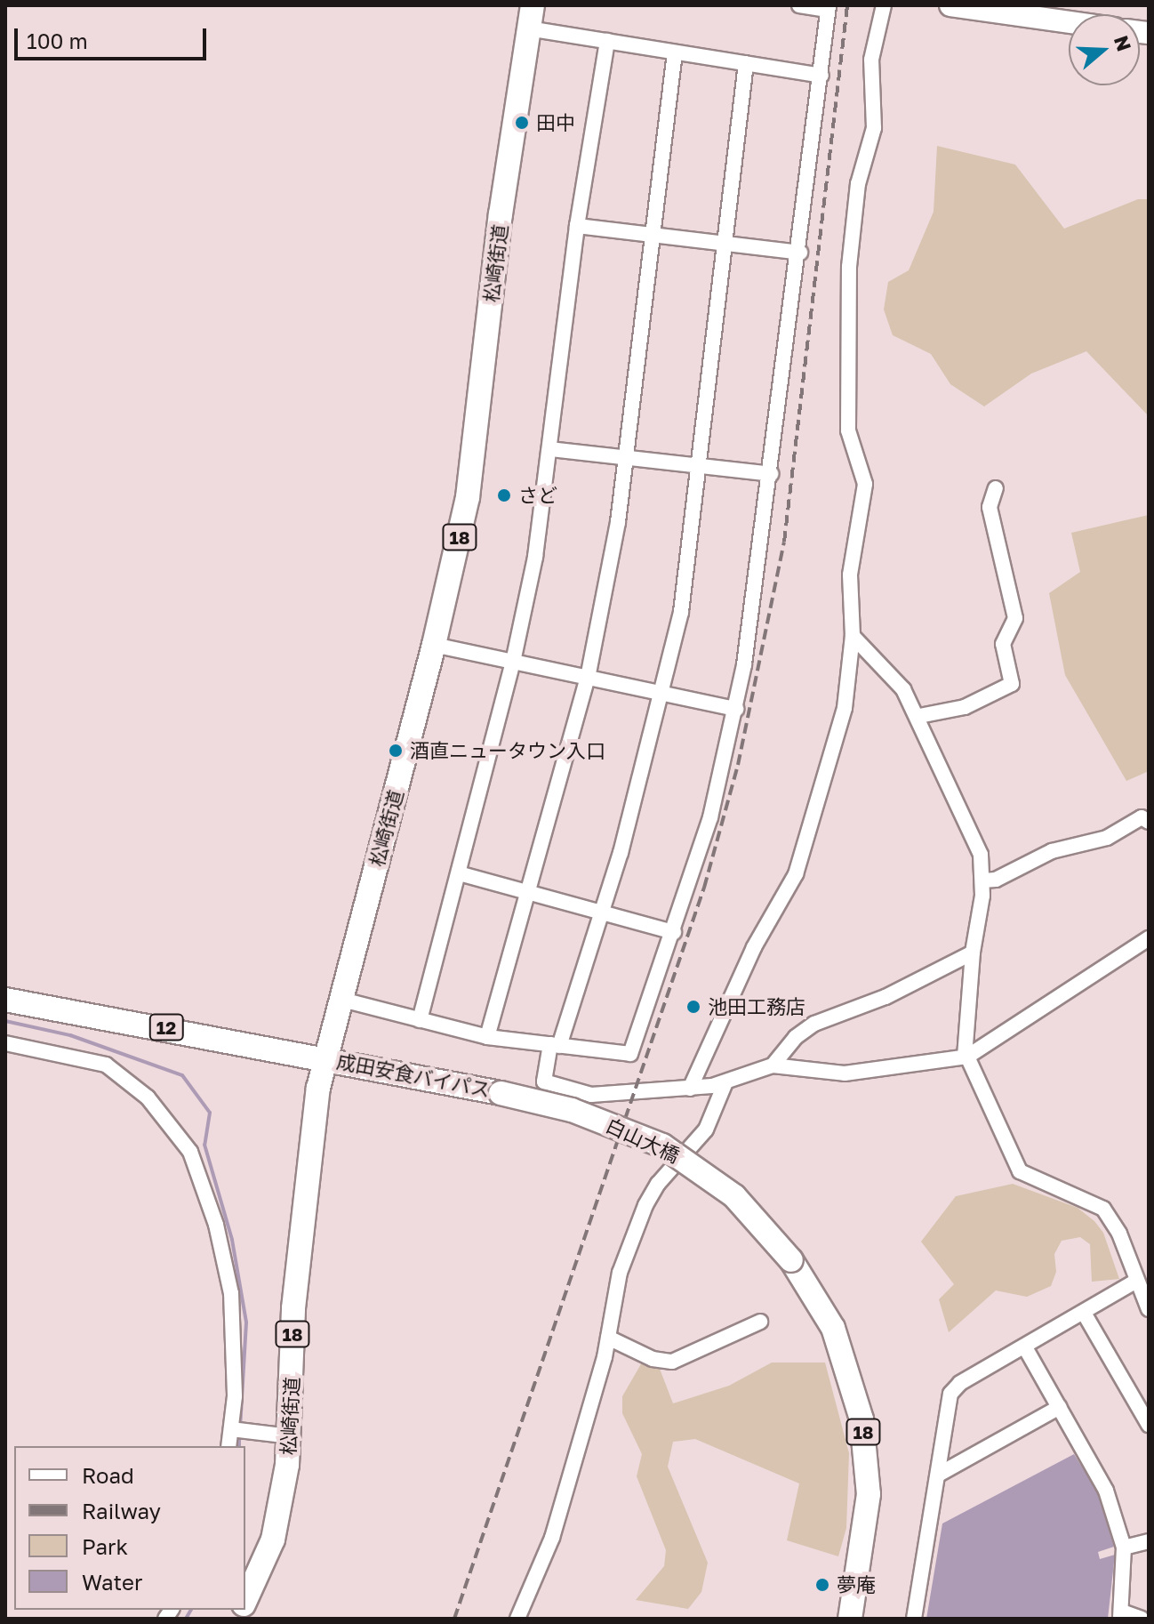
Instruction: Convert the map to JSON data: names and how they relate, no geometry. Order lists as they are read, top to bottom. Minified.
{"streets":{"main road":["松崎街道","18","12","成田安食バイパス","白山大橋"]},"crossings":[["松崎街道","12"],["松崎街道","成田安食バイパス"],["12","成田安食バイパス"],["成田安食バイパス","白山大橋"]],"places":["田中","さど","酒直ニュータウン入口","池田工務店","夢庵"],"legend":["Road","Railway","Park","Water"],"scale_bar":"100 m","north":"right"}
